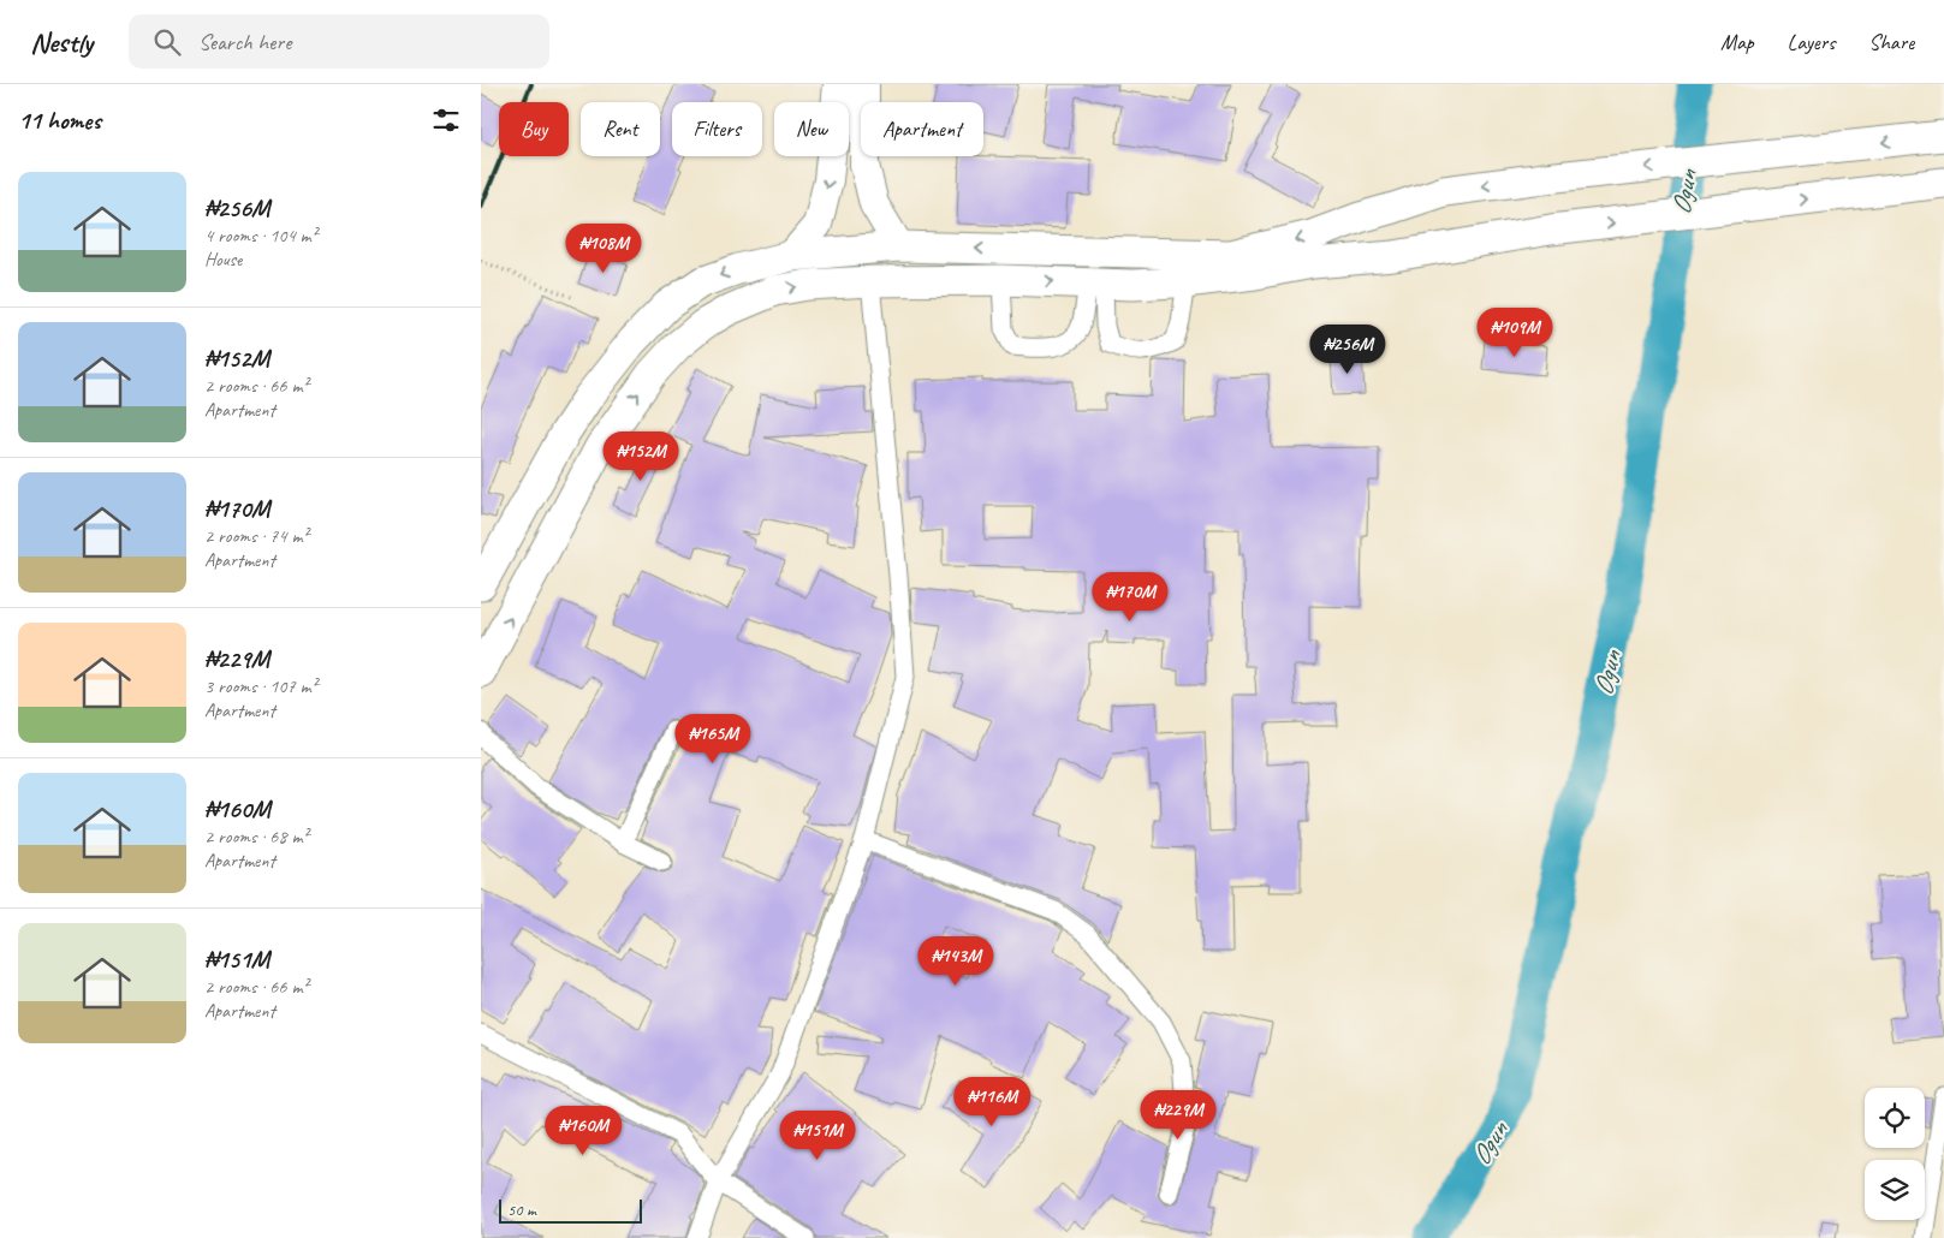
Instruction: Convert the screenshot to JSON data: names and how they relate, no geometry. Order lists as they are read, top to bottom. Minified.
{"water":["Ogun"],"scale_bar":"50 m","page":{"header":"Nestly","search":"Search here","nav":["Map","Layers","Share"],"heading":"11 homes","chip":["Buy","Rent","Filters","New","Apartment"],"list":[{"name":"₦256M","note":"4 rooms · 104 m² · House"},{"name":"₦152M","note":"2 rooms · 66 m² · Apartment"},{"name":"₦170M","note":"2 rooms · 74 m² · Apartment"},{"name":"₦229M","note":"3 rooms · 107 m² · Apartment"},{"name":"₦160M","note":"2 rooms · 68 m² · Apartment"},{"name":"₦151M","note":"2 rooms · 66 m² · Apartment"}],"price":["₦108M","₦109M","₦256M","₦152M","₦170M","₦165M","₦143M","₦116M","₦229M","₦160M","₦151M"],"scale":"50 m"}}
